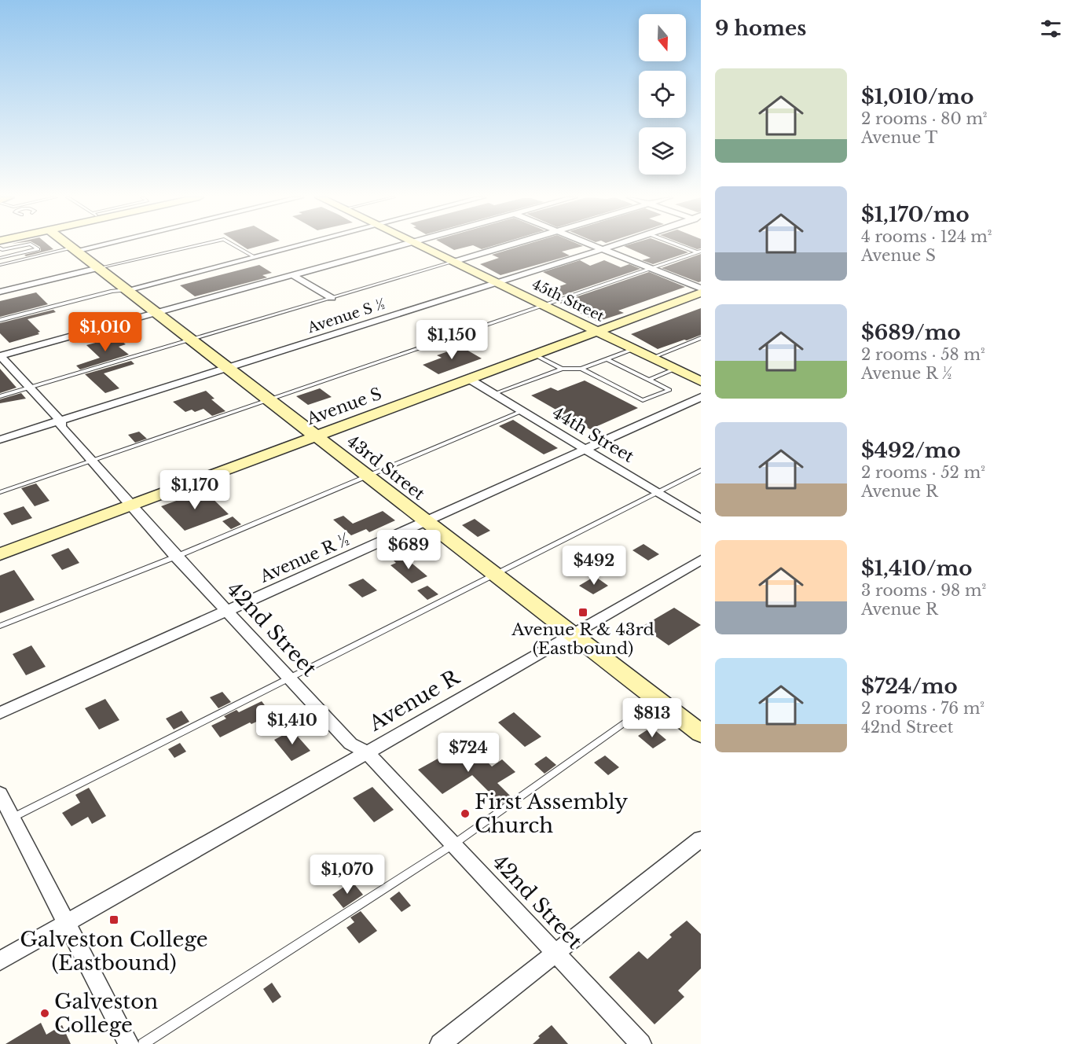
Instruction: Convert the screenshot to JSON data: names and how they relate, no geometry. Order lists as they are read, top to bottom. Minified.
{"streets":{"main road":["45th Street","Avenue S","43rd Street"],"street":["Avenue S ½","44th Street","Avenue R ½","42nd Street","Avenue R"]},"crossings":[["45th Street","Avenue S ½"],["45th Street","Avenue S"],["Avenue S ½","43rd Street"],["Avenue S ½","42nd Street"],["Avenue S","44th Street"],["Avenue S","43rd Street"],["Avenue S","42nd Street"],["44th Street","Avenue R ½"],["43rd Street","Avenue R ½"],["43rd Street","Avenue R"],["Avenue R ½","42nd Street"],["42nd Street","Avenue R"]],"places":{"transit":["Avenue R & 43rd (Eastbound)","Galveston College (Eastbound)"],"other":["First Assembly Church","Galveston College"]},"north":"bottom","page":{"heading":"9 homes","list":[{"name":"$1,010/mo","note":"2 rooms · 80 m² · Avenue T"},{"name":"$1,170/mo","note":"4 rooms · 124 m² · Avenue S"},{"name":"$689/mo","note":"2 rooms · 58 m² · Avenue R ½"},{"name":"$492/mo","note":"2 rooms · 52 m² · Avenue R"},{"name":"$1,410/mo","note":"3 rooms · 98 m² · Avenue R"},{"name":"$724/mo","note":"2 rooms · 76 m² · 42nd Street"}],"price":["$1,010","$1,150","$1,170","$689","$492","$813","$1,410","$724","$1,070"]}}
